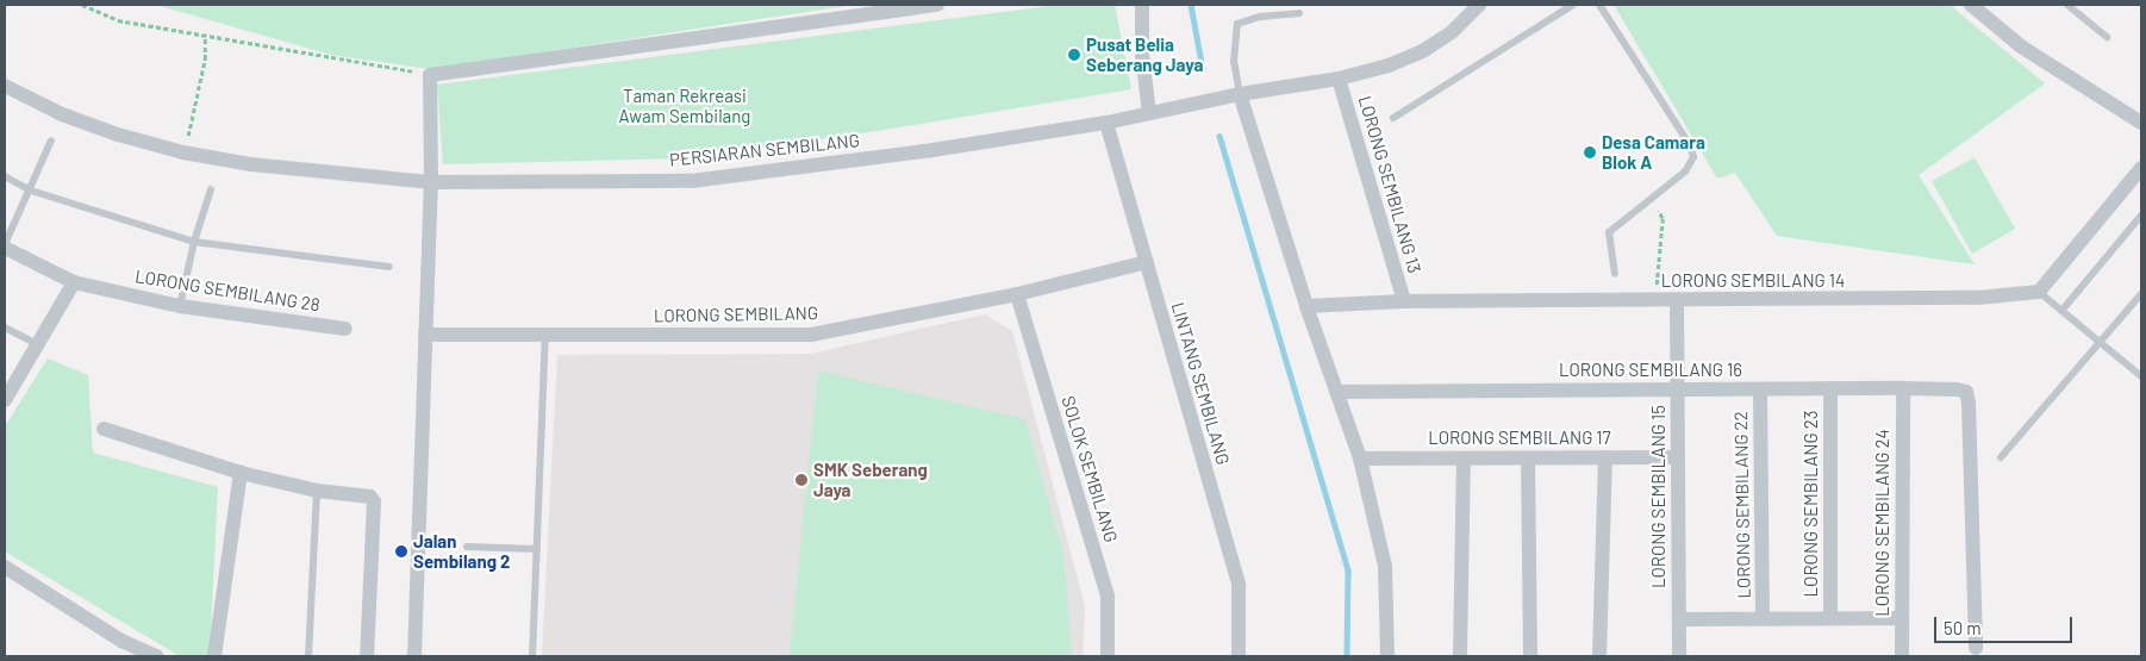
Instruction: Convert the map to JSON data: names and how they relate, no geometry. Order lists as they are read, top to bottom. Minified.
{"streets":{"street":["PERSIARAN SEMBILANG","LORONG SEMBILANG 13","LORONG SEMBILANG 14","LORONG SEMBILANG 28","LORONG SEMBILANG","LORONG SEMBILANG 16","LINTANG SEMBILANG","LORONG SEMBILANG 17","SOLOK SEMBILANG","LORONG SEMBILANG 15","LORONG SEMBILANG 23","LORONG SEMBILANG 22","LORONG SEMBILANG 24"]},"crossings":[["PERSIARAN SEMBILANG","LORONG SEMBILANG 13"],["PERSIARAN SEMBILANG","LINTANG SEMBILANG"],["LORONG SEMBILANG 13","LORONG SEMBILANG 14"],["LORONG SEMBILANG 14","LORONG SEMBILANG 15"],["LORONG SEMBILANG","LINTANG SEMBILANG"],["LORONG SEMBILANG","SOLOK SEMBILANG"],["LORONG SEMBILANG 16","LORONG SEMBILANG 15"],["LORONG SEMBILANG 16","LORONG SEMBILANG 23"],["LORONG SEMBILANG 16","LORONG SEMBILANG 22"],["LORONG SEMBILANG 16","LORONG SEMBILANG 24"],["LORONG SEMBILANG 17","LORONG SEMBILANG 15"]],"parks":["Taman Rekreasi Awam Sembilang"],"places":["Pusat Belia Seberang Jaya","Desa Camara Blok A","SMK Seberang Jaya","Jalan Sembilang 2"],"scale_bar":"50 m"}
